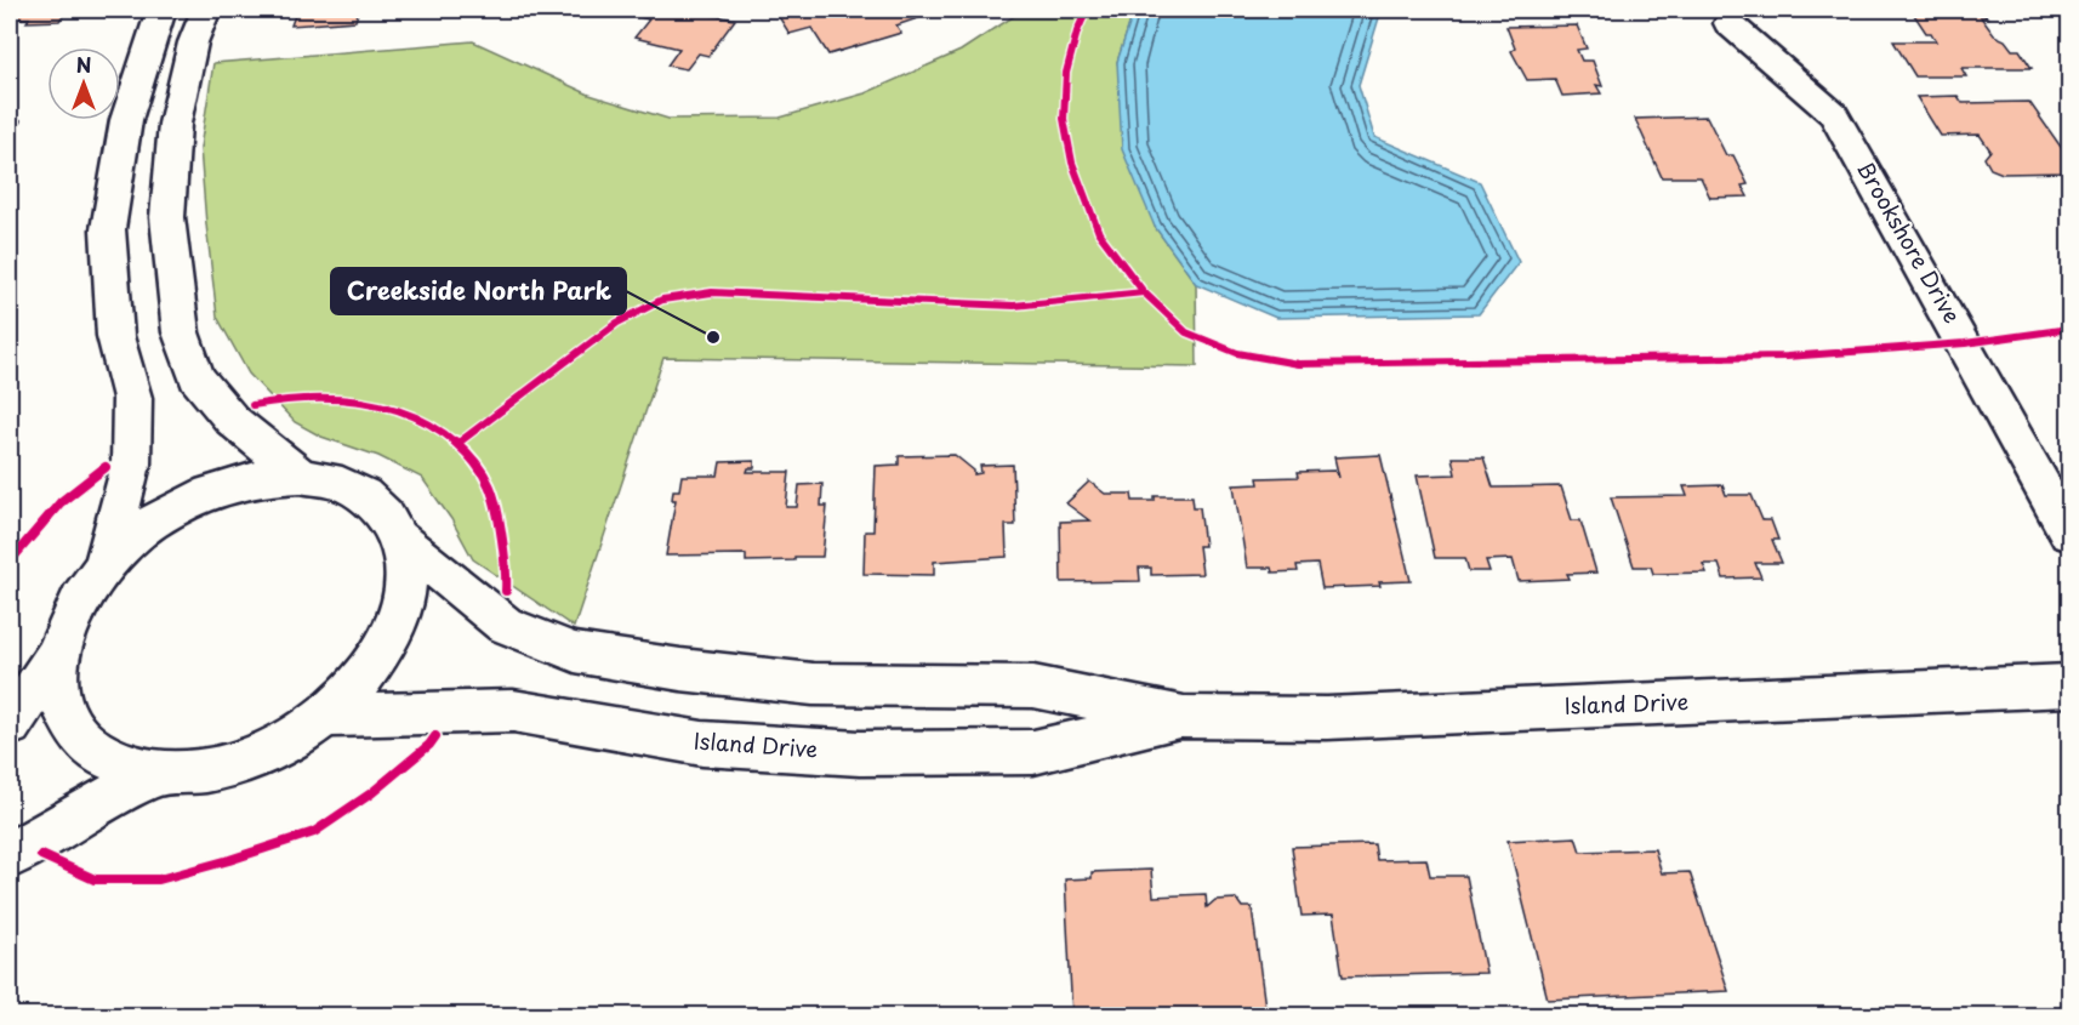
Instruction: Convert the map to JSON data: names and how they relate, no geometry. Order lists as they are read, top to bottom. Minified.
{"streets":{"street":["Brookshore Drive","Island Drive"]},"places":["Creekside North Park"],"north":"top"}
